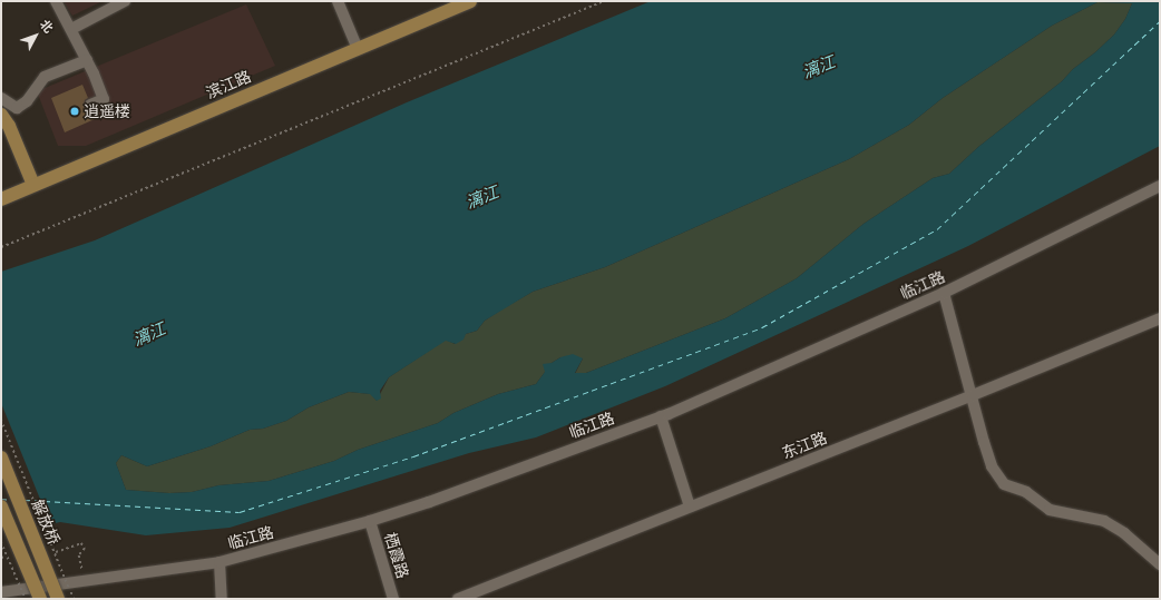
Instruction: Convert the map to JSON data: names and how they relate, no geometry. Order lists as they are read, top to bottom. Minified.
{"streets":{"main road":["滨江路","解放桥"],"street":["临江路","东江路","栖霞路"]},"crossings":[["临江路","栖霞路"]],"water":["漓江"],"places":["逍遥楼"],"north":"top right"}
